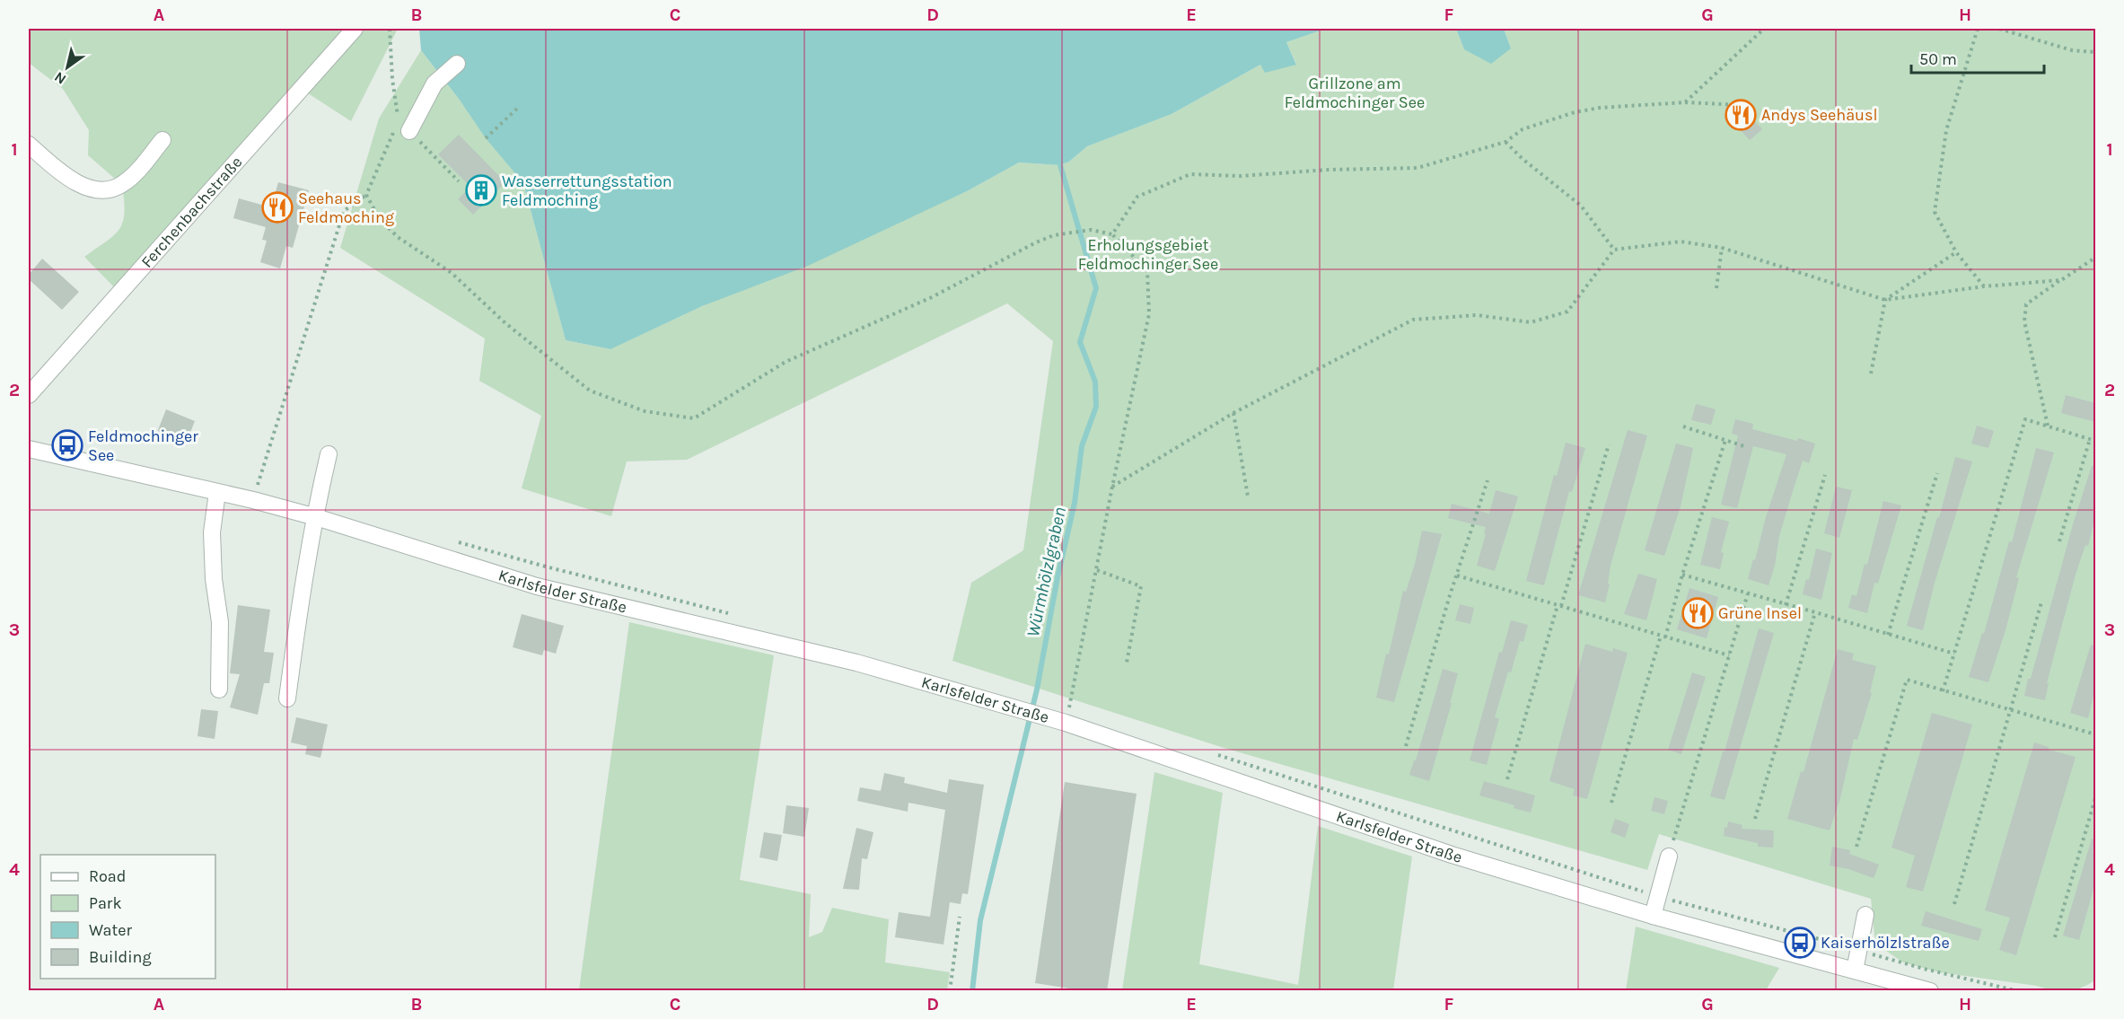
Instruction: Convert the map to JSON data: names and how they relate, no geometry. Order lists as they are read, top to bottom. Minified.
{"streets":{"street":["Ferchenbachstraße","Karlsfelder Straße"]},"water":["Würmhölzlgraben"],"parks":["Grillzone am Feldmochinger See","Erholungsgebiet Feldmochinger See"],"places":{"restaurant":["Andys Seehäusl","Seehaus Feldmoching","Grüne Insel"],"building":["Wasserrettungsstation Feldmoching"],"bus stop":["Feldmochinger See","Kaiserhölzlstraße"]},"legend":["Road","Park","Water","Building"],"scale_bar":"50 m","north":"bottom left","grid":{"columns":["A","B","C","D","E","F","G","H"],"rows":["1","2","3","4"]}}
